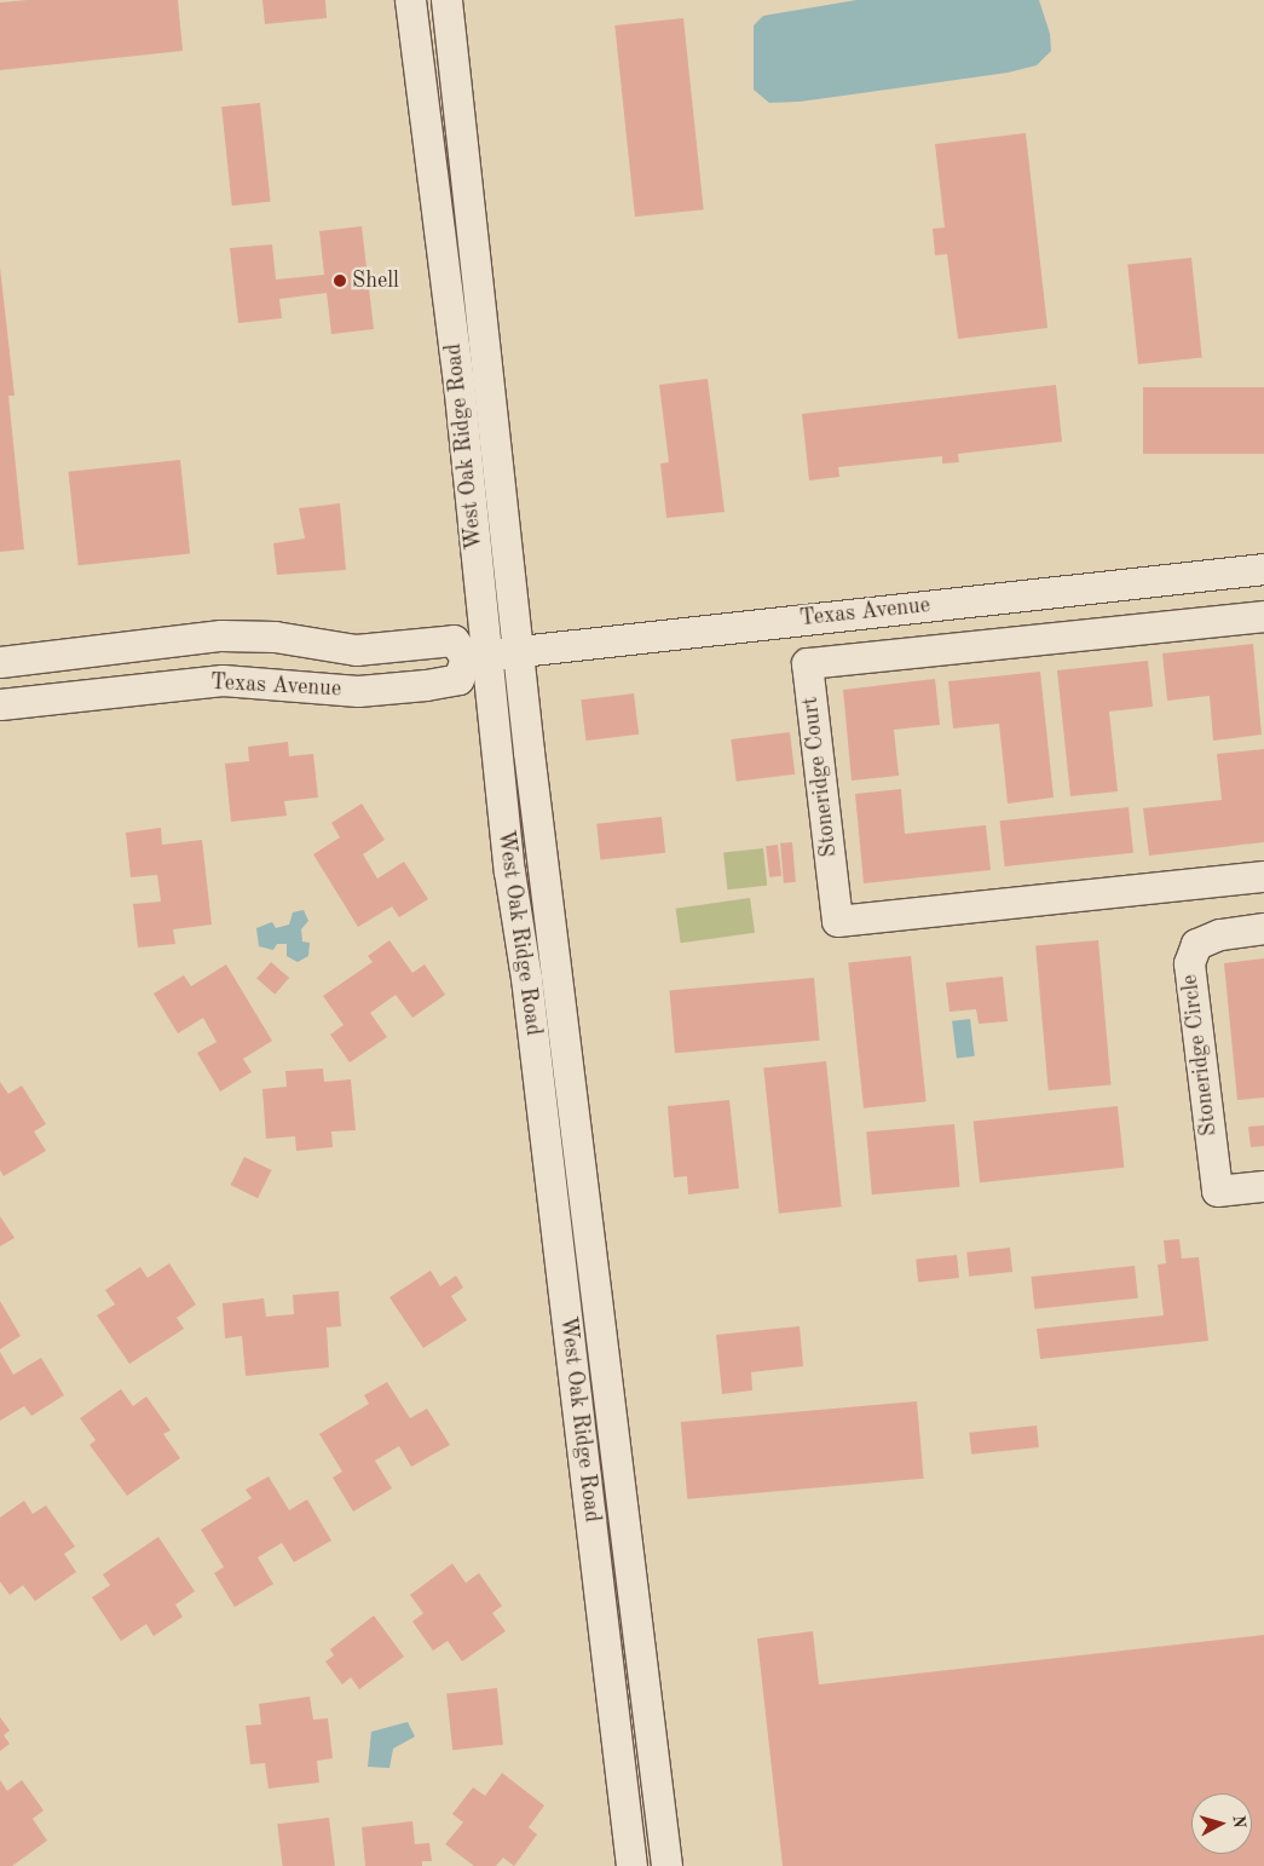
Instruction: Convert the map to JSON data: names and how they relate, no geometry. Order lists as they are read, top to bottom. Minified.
{"streets":{"street":["West Oak Ridge Road","Texas Avenue","Stoneridge Court","Stoneridge Circle"]},"crossings":[["West Oak Ridge Road","Texas Avenue"]],"places":["Shell"],"north":"right"}
